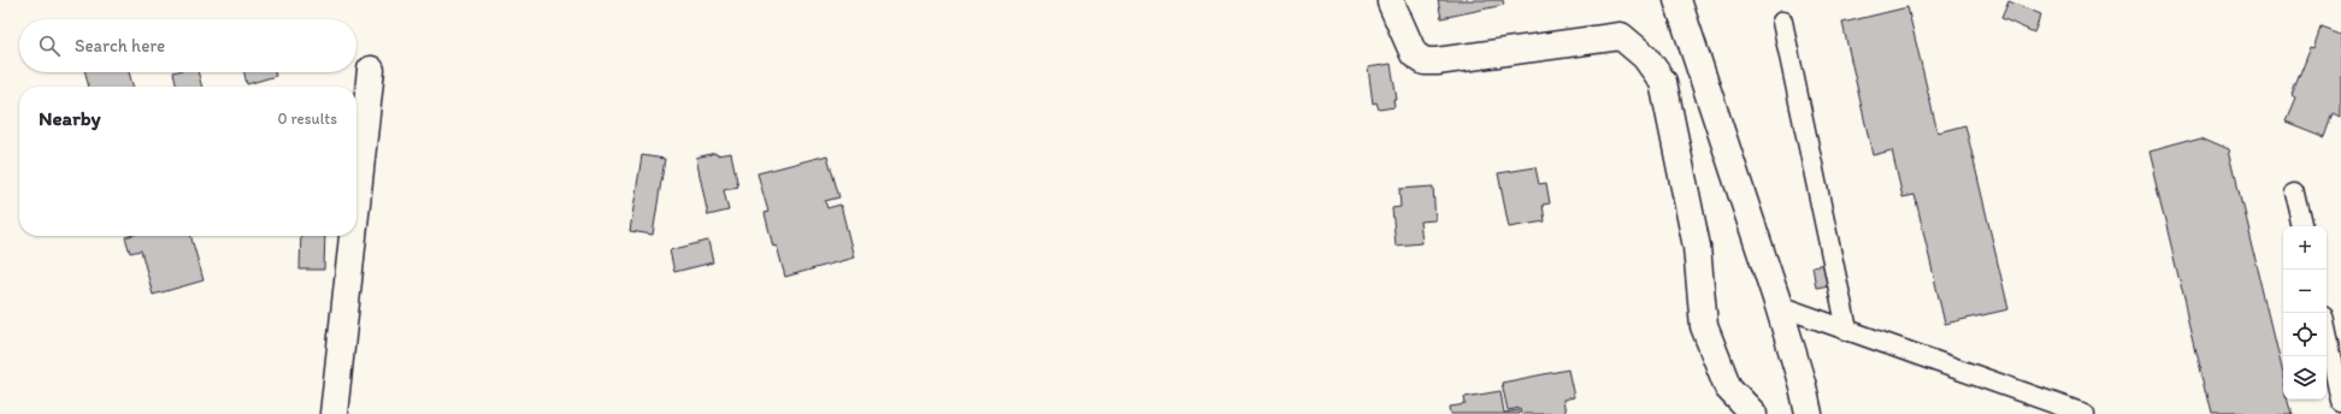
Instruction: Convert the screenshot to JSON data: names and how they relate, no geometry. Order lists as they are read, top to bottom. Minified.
{"page":{"search":"Search here","heading":["Nearby","0 results"],"map_buttons":["+","−"]}}
